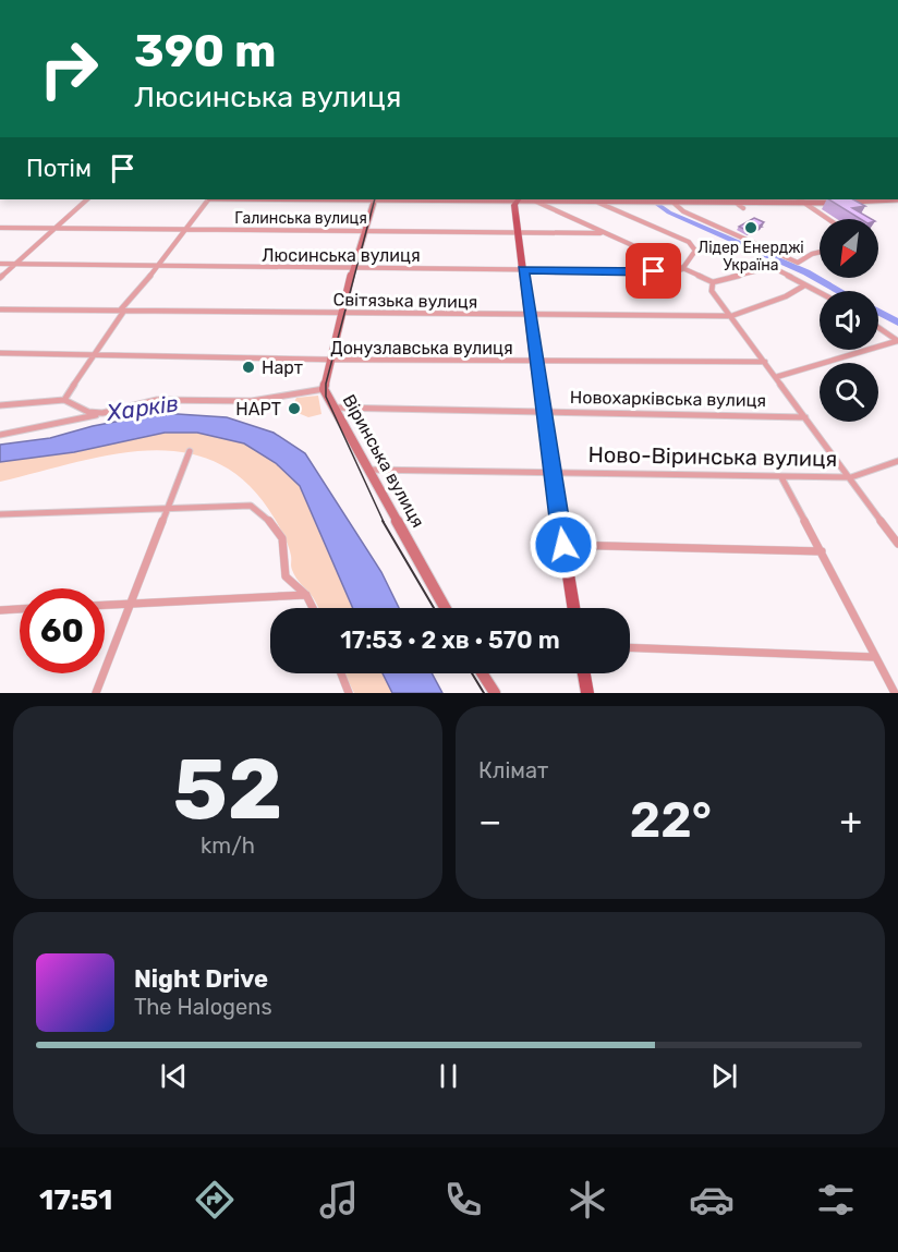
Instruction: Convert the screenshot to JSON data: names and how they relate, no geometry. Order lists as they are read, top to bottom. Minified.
{"streets":{"main road":["Віринська вулиця"],"street":["Галинська вулиця","Люсинська вулиця","Світязька вулиця","Донузлавська вулиця","Новохарківська вулиця","Ново-Віринська вулиця"]},"crossings":[["Галинська вулиця","Віринська вулиця"],["Люсинська вулиця","Віринська вулиця"],["Світязька вулиця","Віринська вулиця"],["Донузлавська вулиця","Віринська вулиця"],["Новохарківська вулиця","Віринська вулиця"],["Ново-Віринська вулиця","Віринська вулиця"]],"water":["Харків"],"places":["Лідер Енерджі Україна","Нарт","НАРТ"],"north":"bottom left","page":{"turn":["390 m","Люсинська вулиця"],"then":"Потім","limit":"60","trip":"17:53 · 2 хв · 570 m","tile":[["52","km/h"],"Клімат"],"heat":["−","22°","+"],"song":["Night Drive","The Halogens"],"tabs":"17:51"}}
